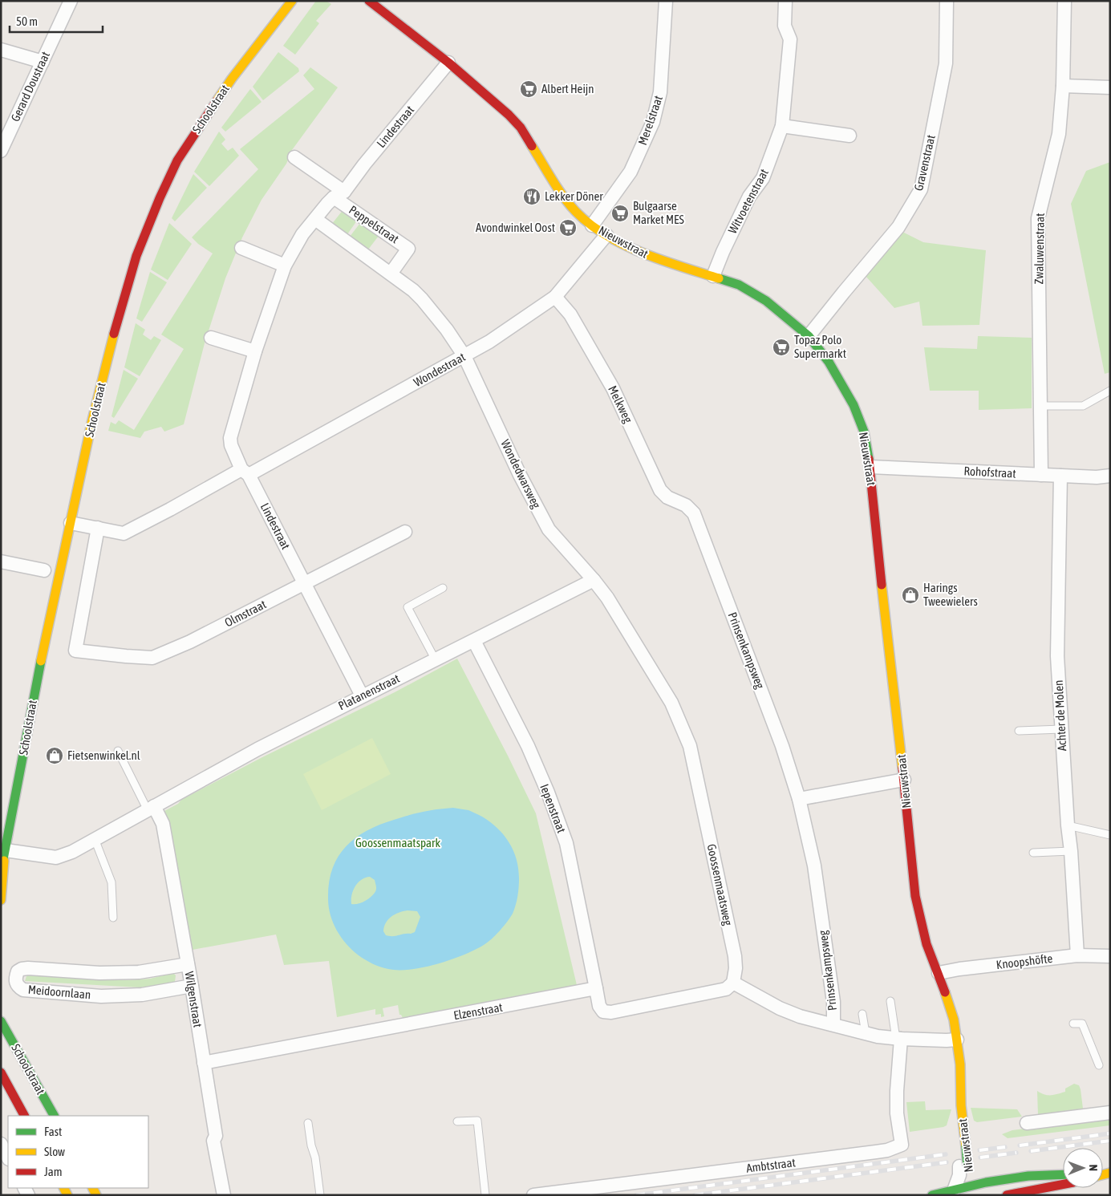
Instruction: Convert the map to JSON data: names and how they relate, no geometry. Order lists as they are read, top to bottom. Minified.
{"streets":{"street":["Gerard Doustraat","Schoolstraat","Merelstraat","Lindestraat","Gravenstraat","Witvoetenstraat","Peppelstraat","Nieuwstraat","Zwaluwenstraat","Wondestraat","Melkweg","Rohofstraat","Wondedwarsweg","Olmstraat","Prinsenkampsweg","Platanenstraat","Achter de Molen","Iepenstraat","Goossenmaatsweg","Knoopshöfte","Meidoornlaan","Wilgenstraat","Elzenstraat","Ambtstraat"]},"crossings":[["Schoolstraat","Wondestraat"],["Schoolstraat","Platanenstraat"],["Merelstraat","Nieuwstraat"],["Lindestraat","Peppelstraat"],["Lindestraat","Nieuwstraat"],["Lindestraat","Wondestraat"],["Lindestraat","Olmstraat"],["Lindestraat","Platanenstraat"],["Gravenstraat","Nieuwstraat"],["Witvoetenstraat","Nieuwstraat"],["Nieuwstraat","Wondestraat"],["Nieuwstraat","Rohofstraat"],["Nieuwstraat","Knoopshöfte"],["Zwaluwenstraat","Rohofstraat"],["Wondestraat","Melkweg"],["Wondestraat","Wondedwarsweg"],["Wondestraat","Olmstraat"],["Melkweg","Prinsenkampsweg"],["Rohofstraat","Achter de Molen"],["Wondedwarsweg","Platanenstraat"],["Wondedwarsweg","Goossenmaatsweg"],["Platanenstraat","Iepenstraat"],["Platanenstraat","Goossenmaatsweg"],["Platanenstraat","Wilgenstraat"],["Achter de Molen","Knoopshöfte"],["Iepenstraat","Elzenstraat"],["Meidoornlaan","Wilgenstraat"],["Wilgenstraat","Elzenstraat"]],"parks":["Goossenmaatspark"],"places":{"supermarket":["Albert Heijn","Bulgaarse Market MES","Avondwinkel Oost","Topaz Polo Supermarkt"],"restaurant":["Lekker Döner"],"shop":["Harings Tweewielers","Fietsenwinkel.nl"]},"legend":["Fast","Slow","Jam"],"scale_bar":"50 m","north":"right"}
